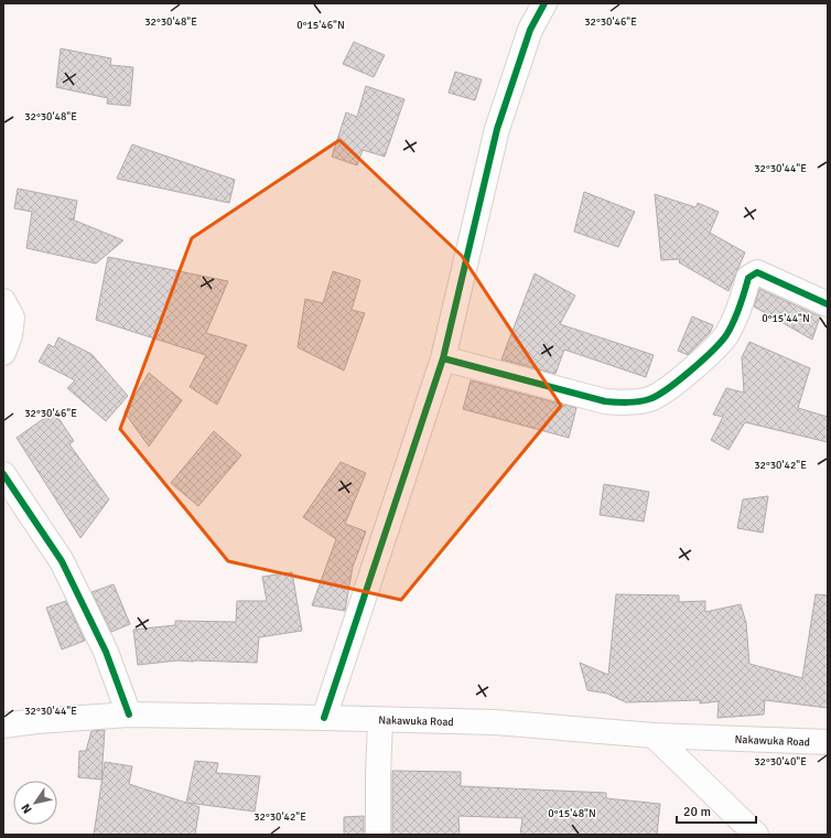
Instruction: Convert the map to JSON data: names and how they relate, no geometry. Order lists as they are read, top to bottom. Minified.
{"streets":{"street":["Nakawuka Road"]},"scale_bar":"20 m","north":"bottom left","coordinates":["32°30'48\"E","32°30'46\"E","0°15'46\"N","32°30'44\"E","0°15'44\"N","32°30'42\"E","32°30'40\"E","0°15'48\"N"]}
